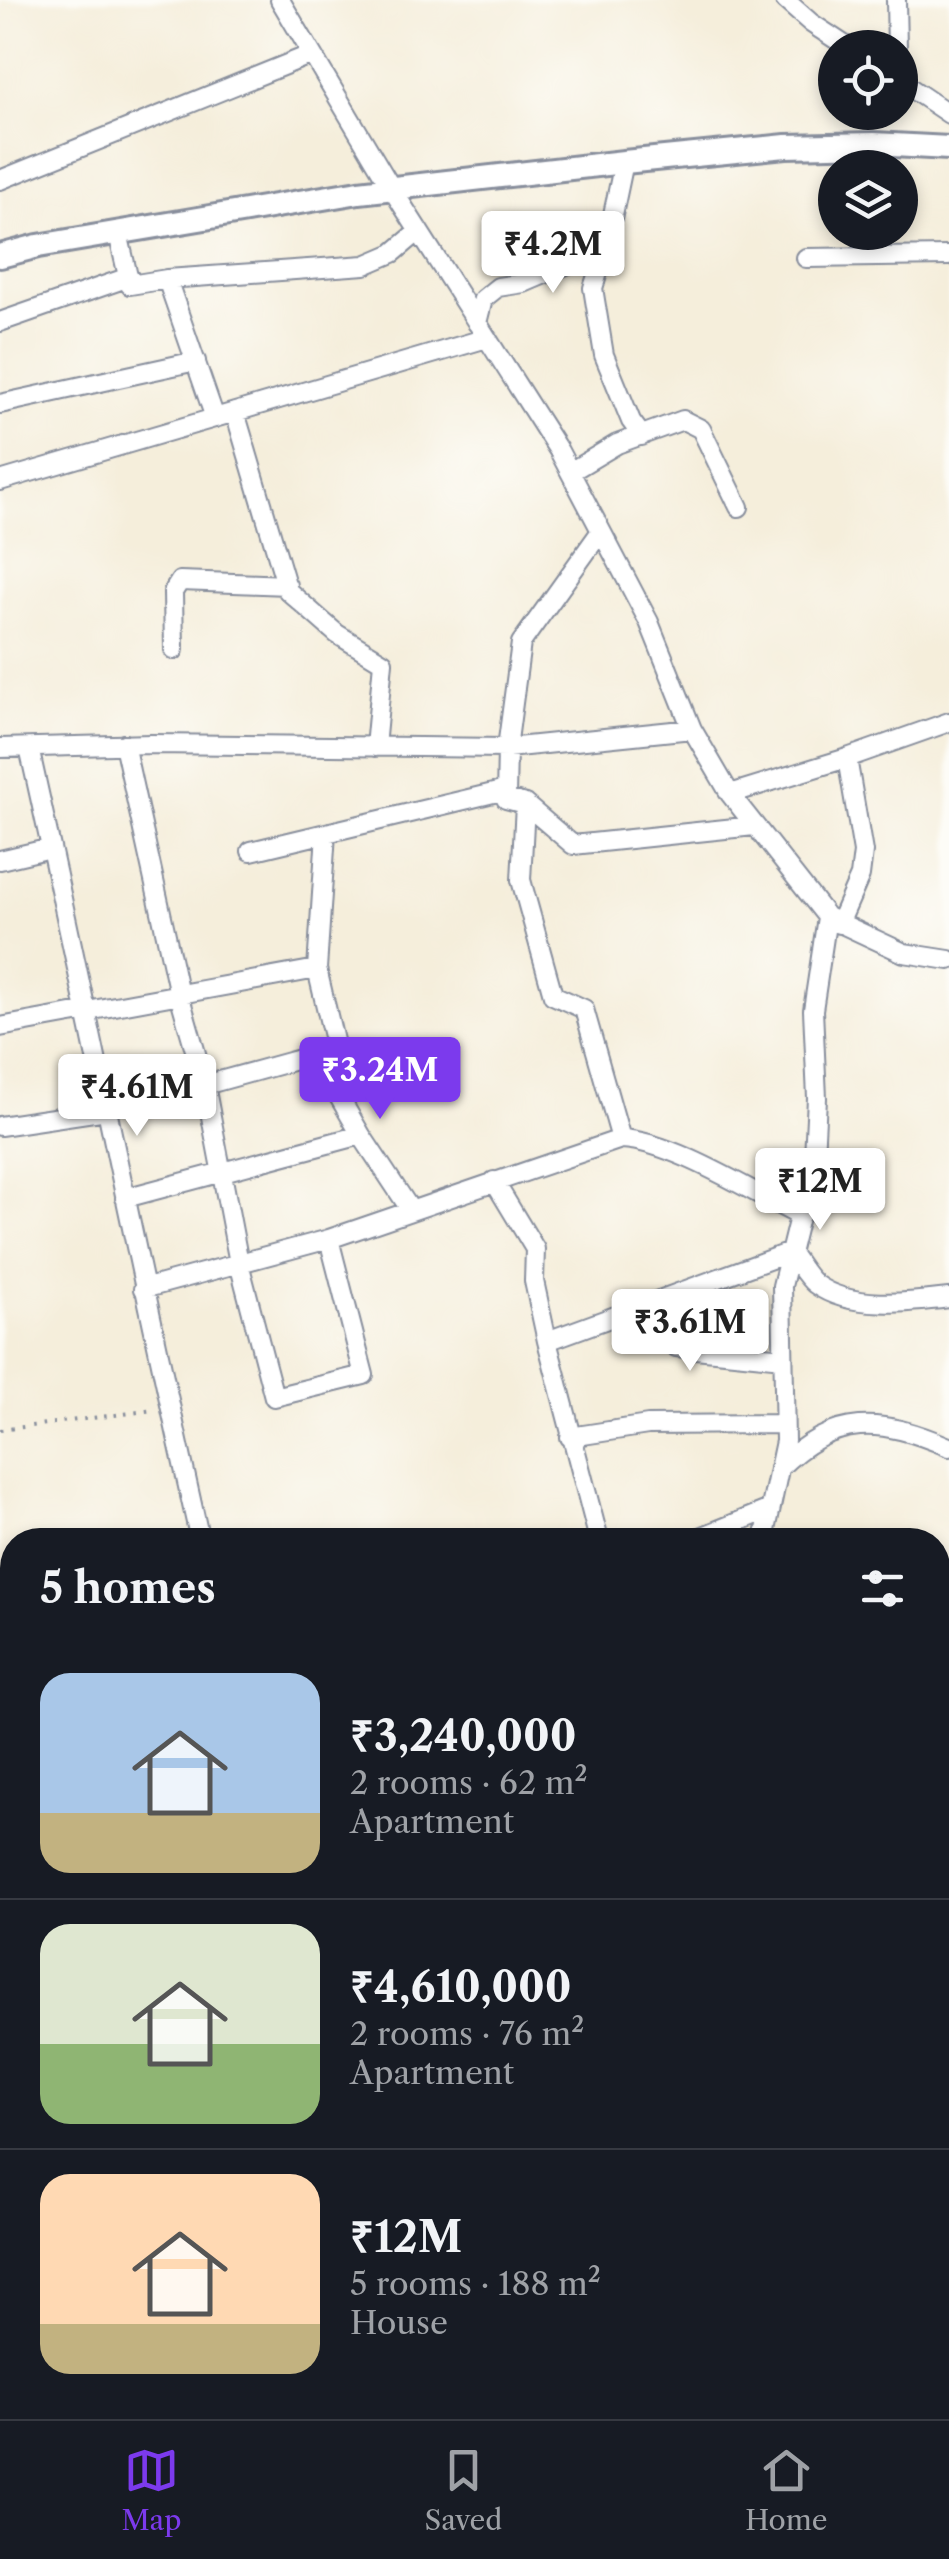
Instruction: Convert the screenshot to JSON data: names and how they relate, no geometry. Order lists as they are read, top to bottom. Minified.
{"page":{"price":["₹4.2M","₹3.24M","₹4.61M","₹12M","₹3.61M"],"heading":"5 homes","list":[{"name":"₹3,240,000","note":"2 rooms · 62 m² · Apartment"},{"name":"₹4,610,000","note":"2 rooms · 76 m² · Apartment"},{"name":"₹12M","note":"5 rooms · 188 m² · House"}],"tabs":["Map","Saved","Home"]}}
